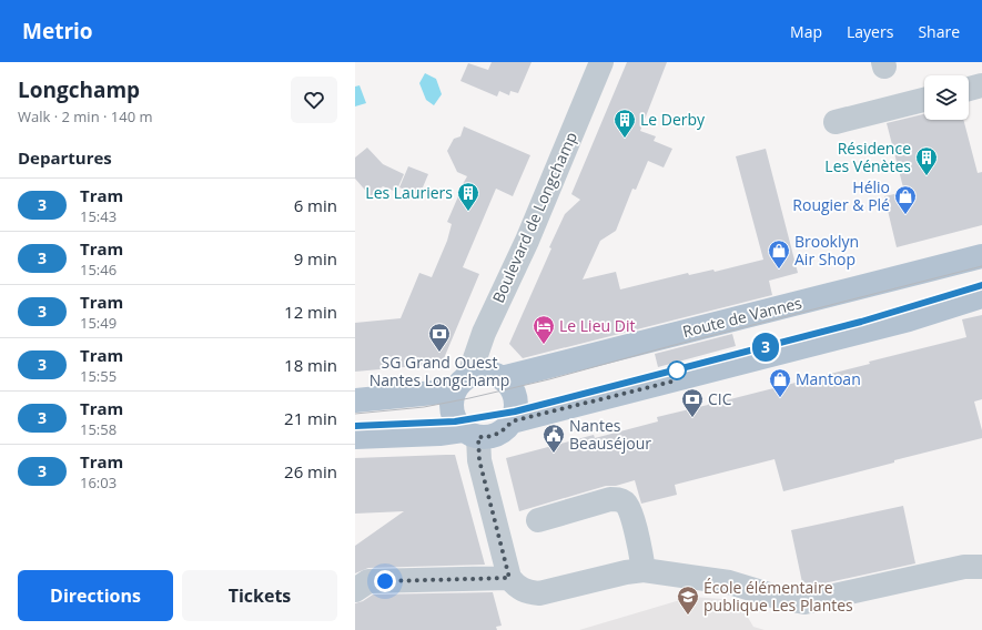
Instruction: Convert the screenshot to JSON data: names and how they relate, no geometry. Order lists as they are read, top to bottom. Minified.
{"streets":{"main road":["Route de Vannes"],"street":["Boulevard de Longchamp"]},"crossings":[["Boulevard de Longchamp","Route de Vannes"]],"places":{"building":["Le Derby","Résidence Les Vénètes","Les Lauriers"],"shop":["Hélio Rougier & Plé","Brooklyn Air Shop","Mantoan"],"hotel":["Le Lieu Dit"],"bank":["SG Grand Ouest Nantes Longchamp","CIC"],"public building":["Nantes Beauséjour"],"school or university":["École élémentaire publique Les Plantes"]},"lines":["tram line 3"],"page":{"header":"Metrio","nav":["Map","Layers","Share"],"heading":[["Longchamp","Walk · 2 min · 140 m"],"Departures"],"on_map":"3","list":[{"mark":"3","name":"Tram","note":"15:43","value":"6 min"},{"mark":"3","name":"Tram","note":"15:46","value":"9 min"},{"mark":"3","name":"Tram","note":"15:49","value":"12 min"},{"mark":"3","name":"Tram","note":"15:55","value":"18 min"},{"mark":"3","name":"Tram","note":"15:58","value":"21 min"},{"mark":"3","name":"Tram","note":"16:03","value":"26 min"}],"buttons":["Directions","Tickets"]}}
